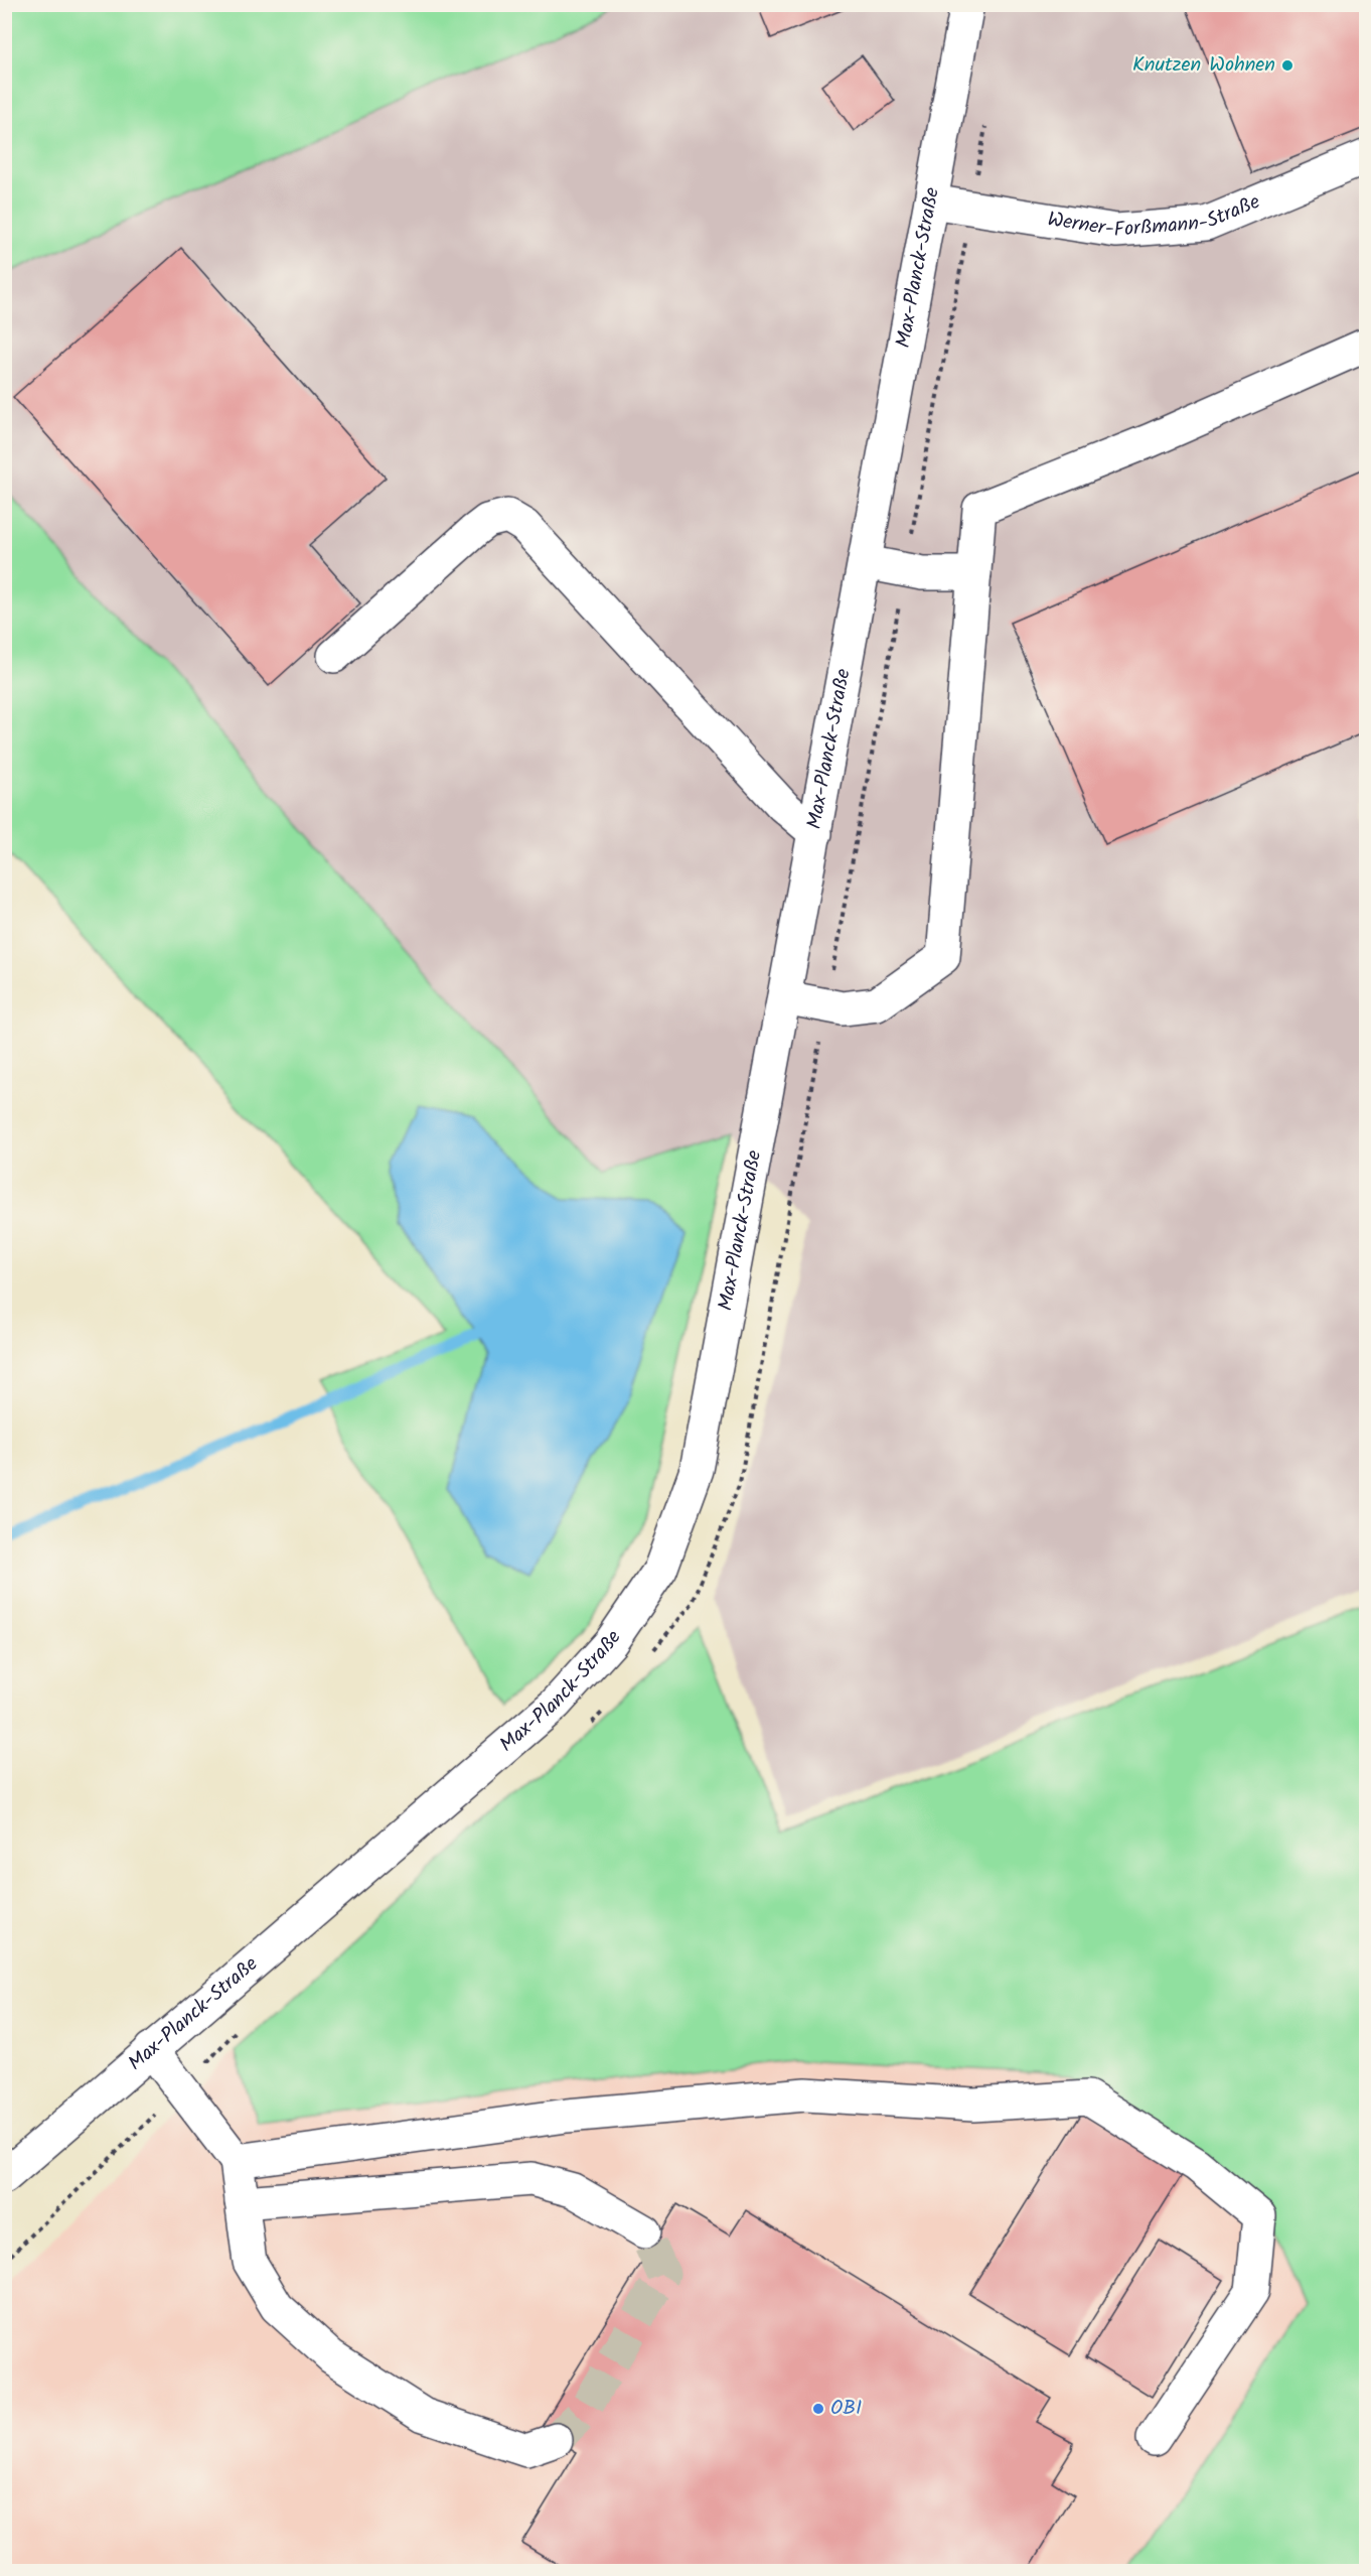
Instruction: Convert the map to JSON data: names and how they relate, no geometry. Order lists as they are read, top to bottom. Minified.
{"streets":{"street":["Werner-Forßmann-Straße","Max-Planck-Straße"]},"crossings":[["Werner-Forßmann-Straße","Max-Planck-Straße"]],"places":["Knutzen Wohnen","OBI"]}
